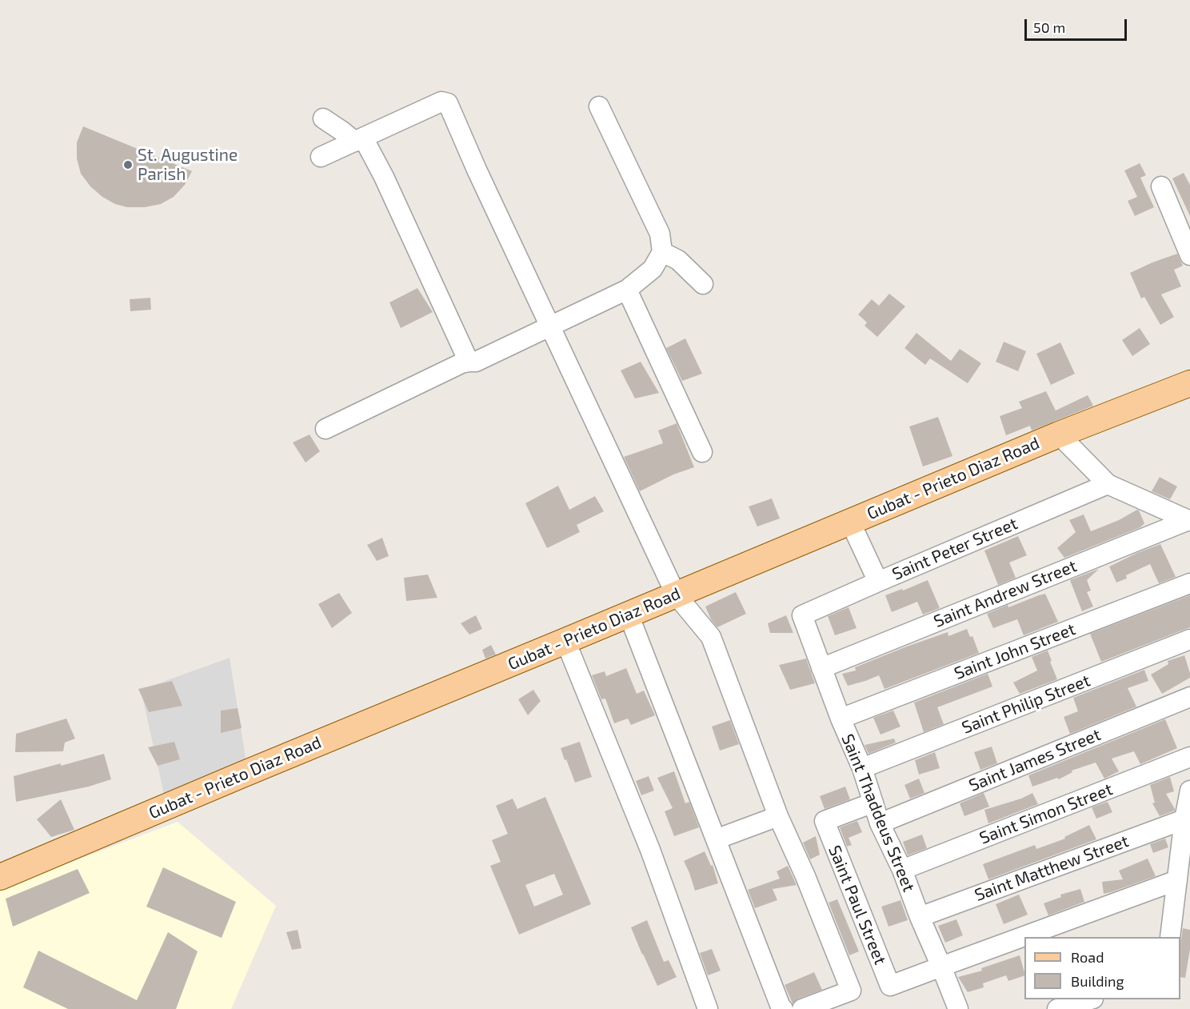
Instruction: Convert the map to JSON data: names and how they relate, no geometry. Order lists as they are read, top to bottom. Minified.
{"streets":{"main road":["Gubat - Prieto Diaz Road"],"street":["Saint Peter Street","Saint Andrew Street","Saint John Street","Saint Philip Street","Saint James Street","Saint Thaddeus Street","Saint Simon Street","Saint Matthew Street","Saint Paul Street"]},"crossings":[["Saint Peter Street","Saint Thaddeus Street"],["Saint Andrew Street","Saint Thaddeus Street"],["Saint John Street","Saint Thaddeus Street"],["Saint Philip Street","Saint Thaddeus Street"],["Saint James Street","Saint Thaddeus Street"],["Saint Thaddeus Street","Saint Simon Street"],["Saint Thaddeus Street","Saint Matthew Street"],["Saint Thaddeus Street","Saint Paul Street"]],"places":["St. Augustine Parish"],"legend":["Road","Building"],"scale_bar":"50 m"}
